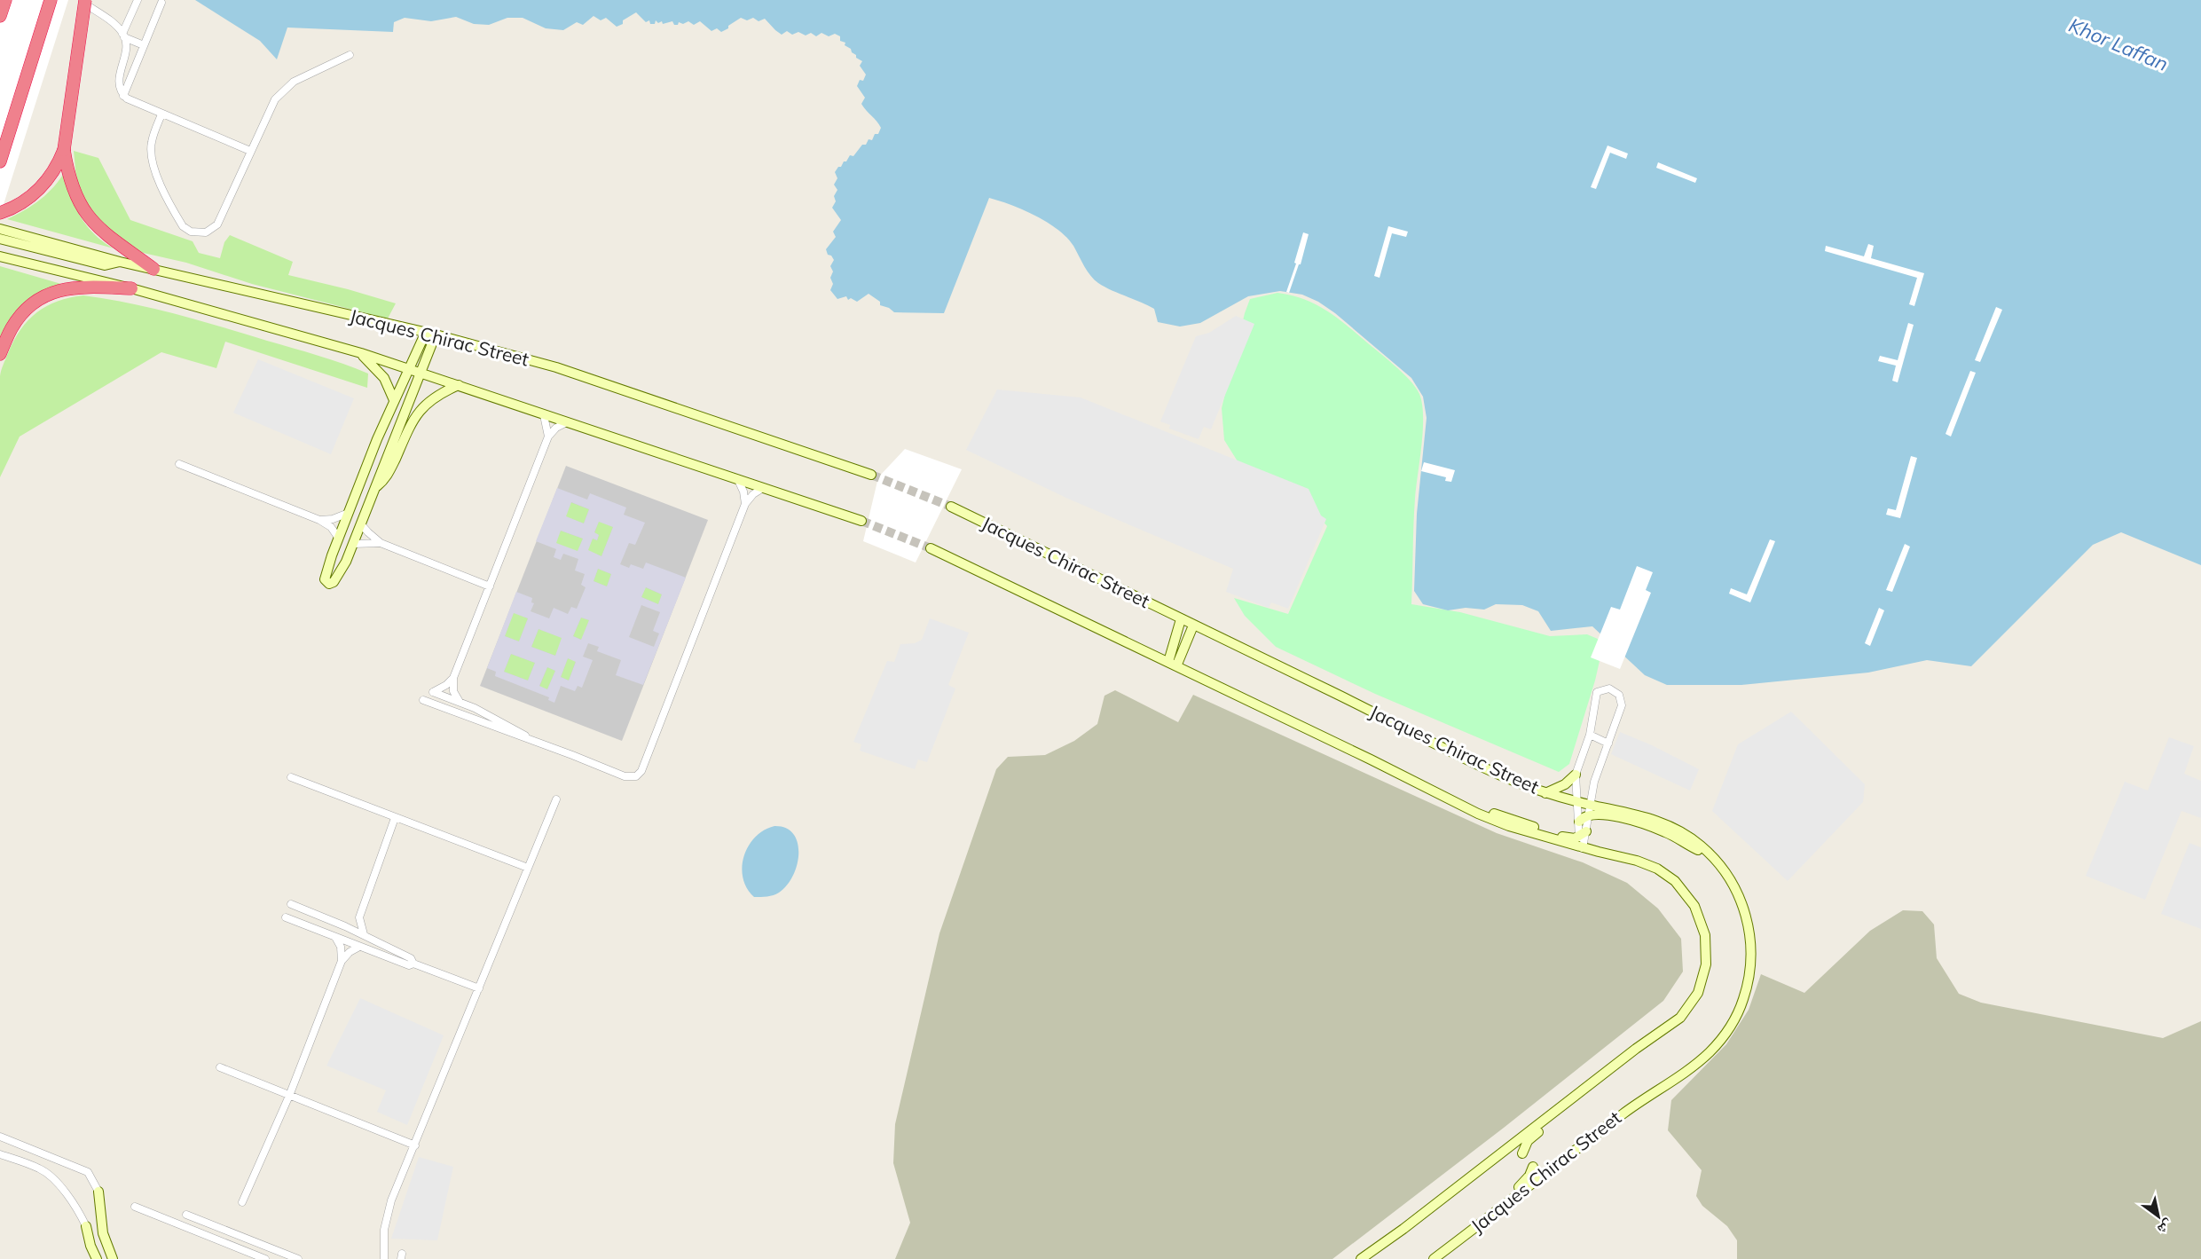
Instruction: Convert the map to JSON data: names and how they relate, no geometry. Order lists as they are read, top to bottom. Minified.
{"streets":{"street":["Jacques Chirac Street"]},"water":["Khor Laffan"],"north":"bottom right"}
